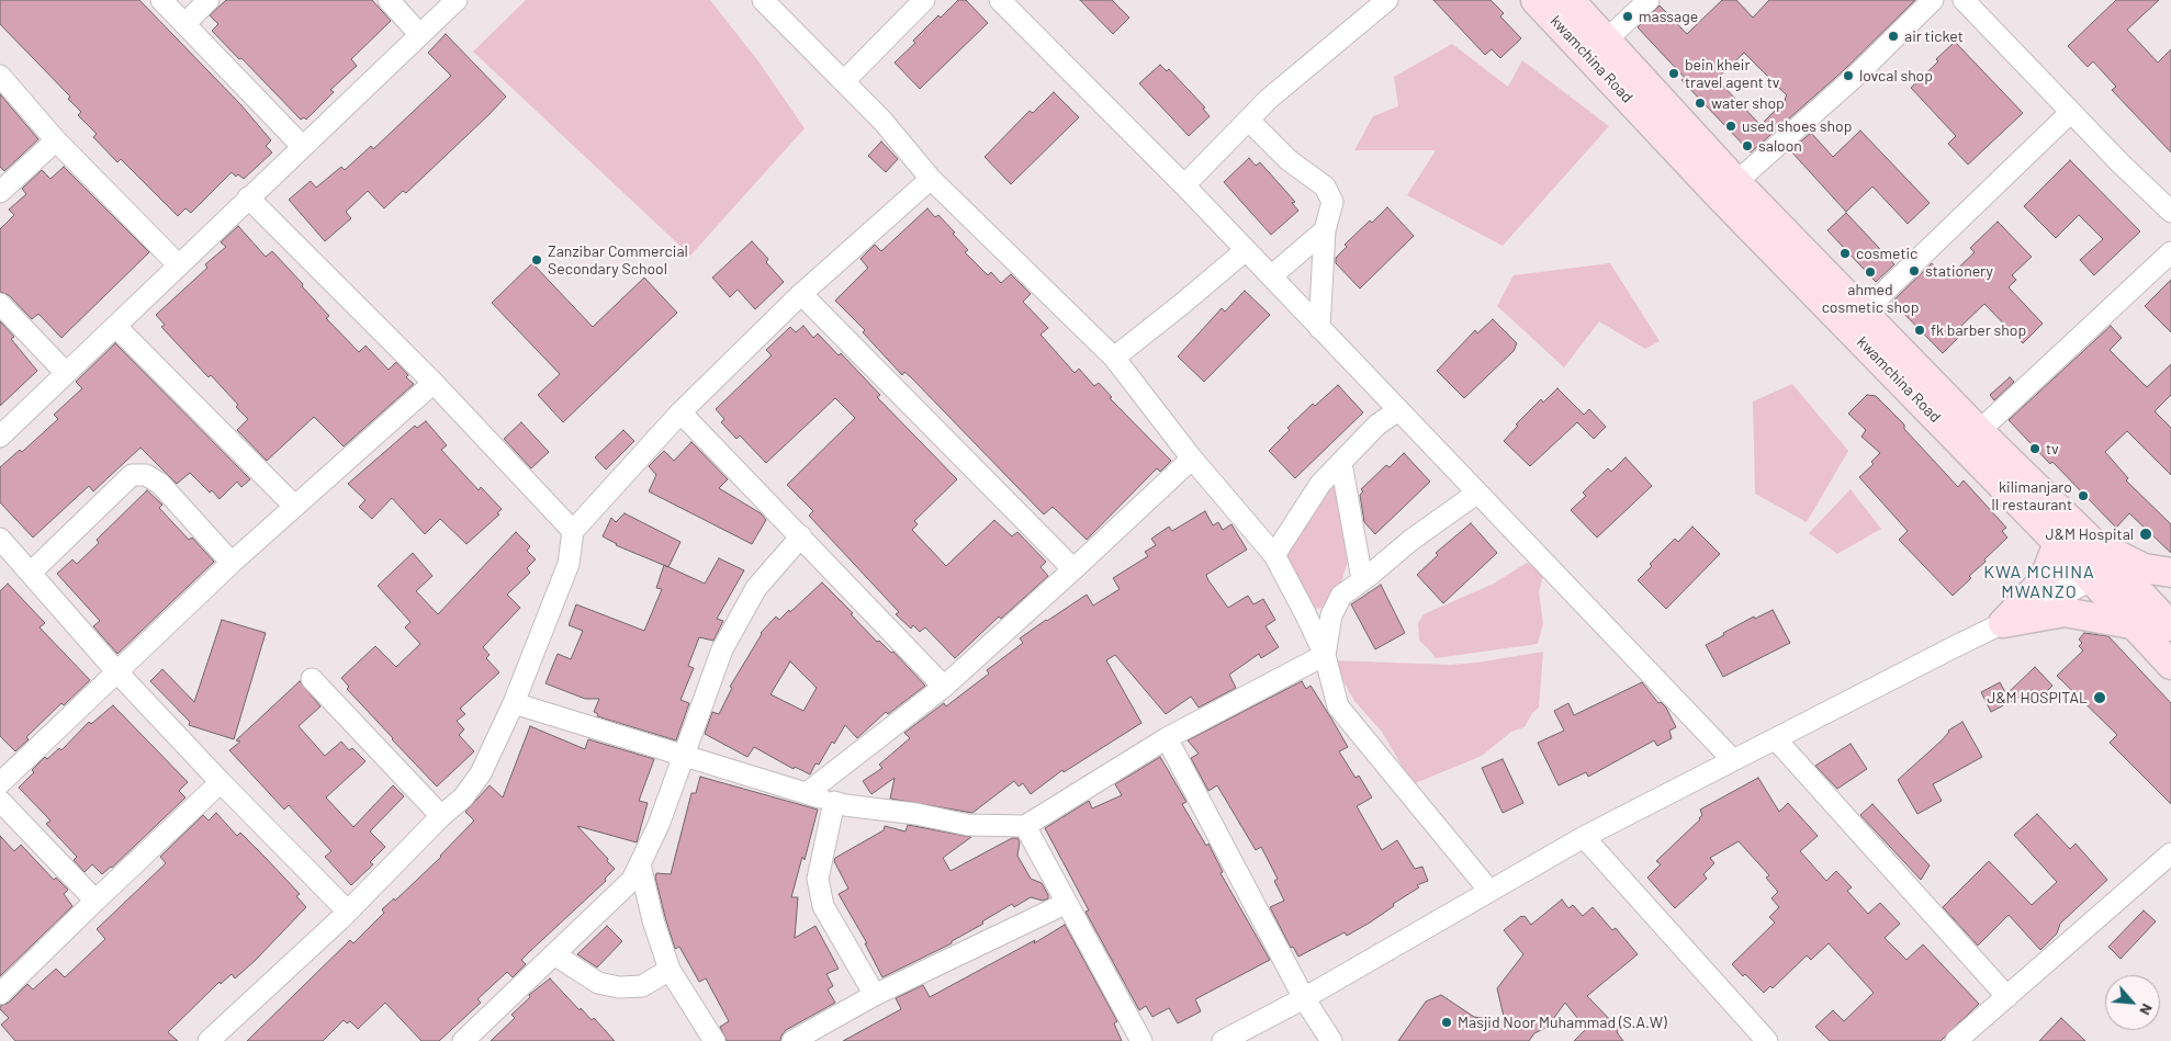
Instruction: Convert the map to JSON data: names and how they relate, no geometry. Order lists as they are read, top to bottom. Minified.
{"streets":{"main road":["kwamchina Road"]},"districts":["KWA MCHINA MWANZO"],"places":["massage","air ticket","bein kheir travel agent tv","lovcal shop","water shop","used shoes shop","saloon","cosmetic","Zanzibar Commercial Secondary School","stationery","ahmed cosmetic shop","fk barber shop","tv","kilimanjaro II restaurant","J&M Hospital","J&M HOSPITAL","Masjid Noor Muhammad (S.A.W)"],"north":"bottom right"}
